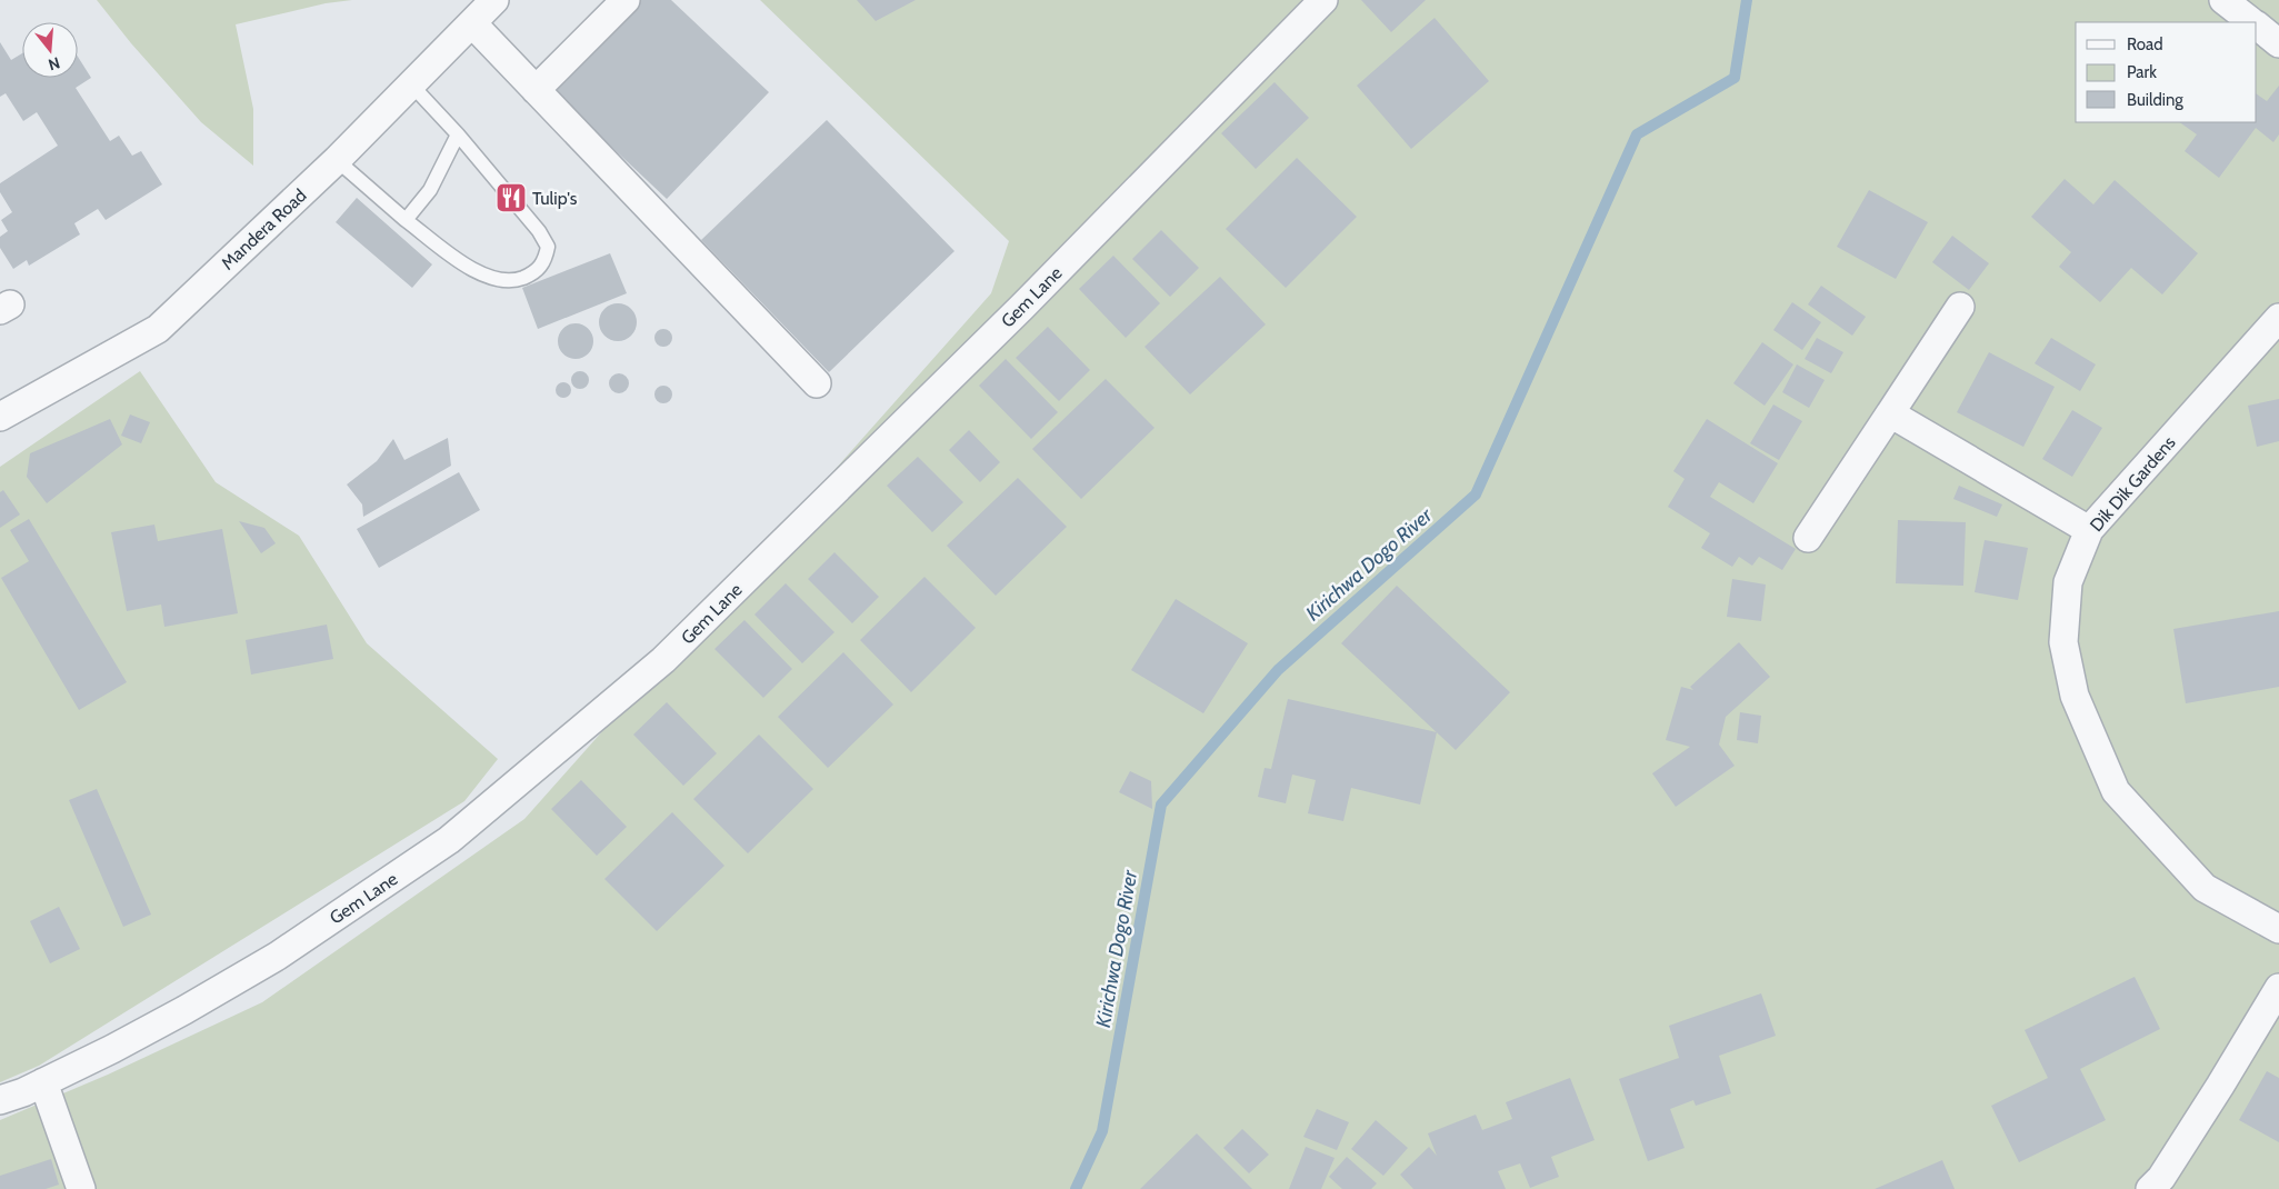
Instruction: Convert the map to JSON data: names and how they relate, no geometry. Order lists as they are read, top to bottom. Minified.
{"streets":{"street":["Mandera Road","Gem Lane","Dik Dik Gardens"]},"water":["Kirichwa Dogo River"],"places":{"restaurant":["Tulip's"]},"legend":["Road","Park","Building"],"north":"bottom"}
